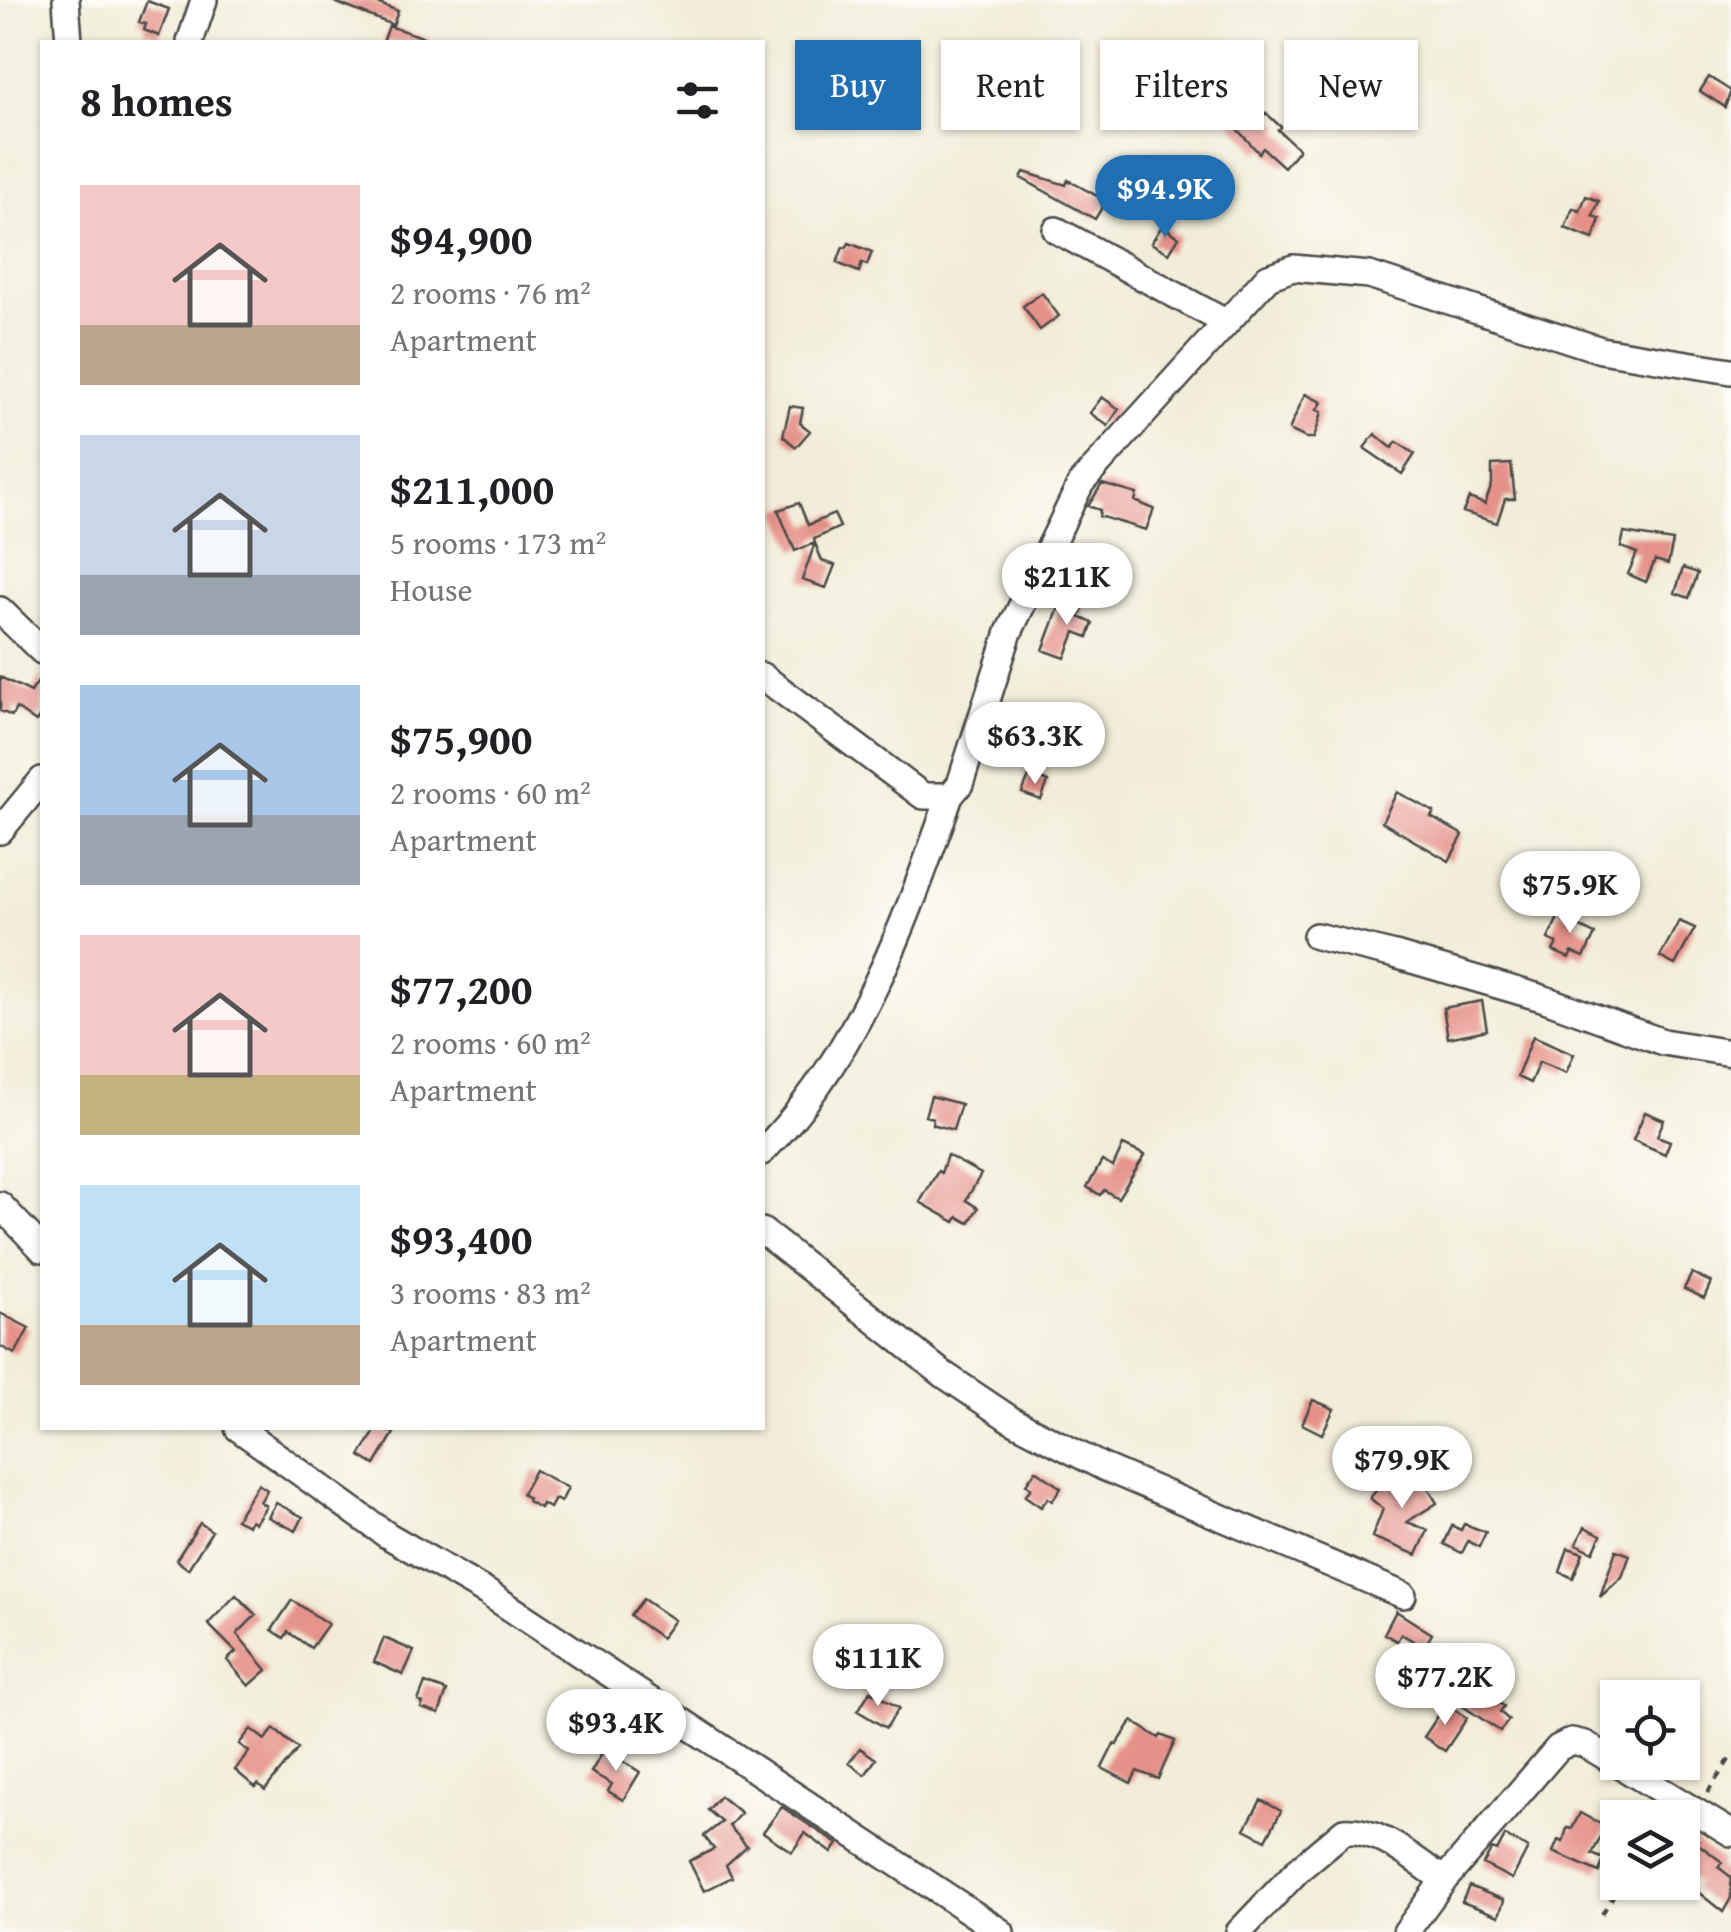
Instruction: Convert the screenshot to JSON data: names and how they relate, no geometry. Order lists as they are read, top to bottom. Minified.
{"page":{"chip":["Buy","Rent","Filters","New"],"heading":"8 homes","price":["$94.9K","$211K","$63.3K","$75.9K","$79.9K","$111K","$77.2K","$93.4K"],"list":[{"name":"$94,900","note":"2 rooms · 76 m² · Apartment"},{"name":"$211,000","note":"5 rooms · 173 m² · House"},{"name":"$75,900","note":"2 rooms · 60 m² · Apartment"},{"name":"$77,200","note":"2 rooms · 60 m² · Apartment"},{"name":"$93,400","note":"3 rooms · 83 m² · Apartment"}]}}
